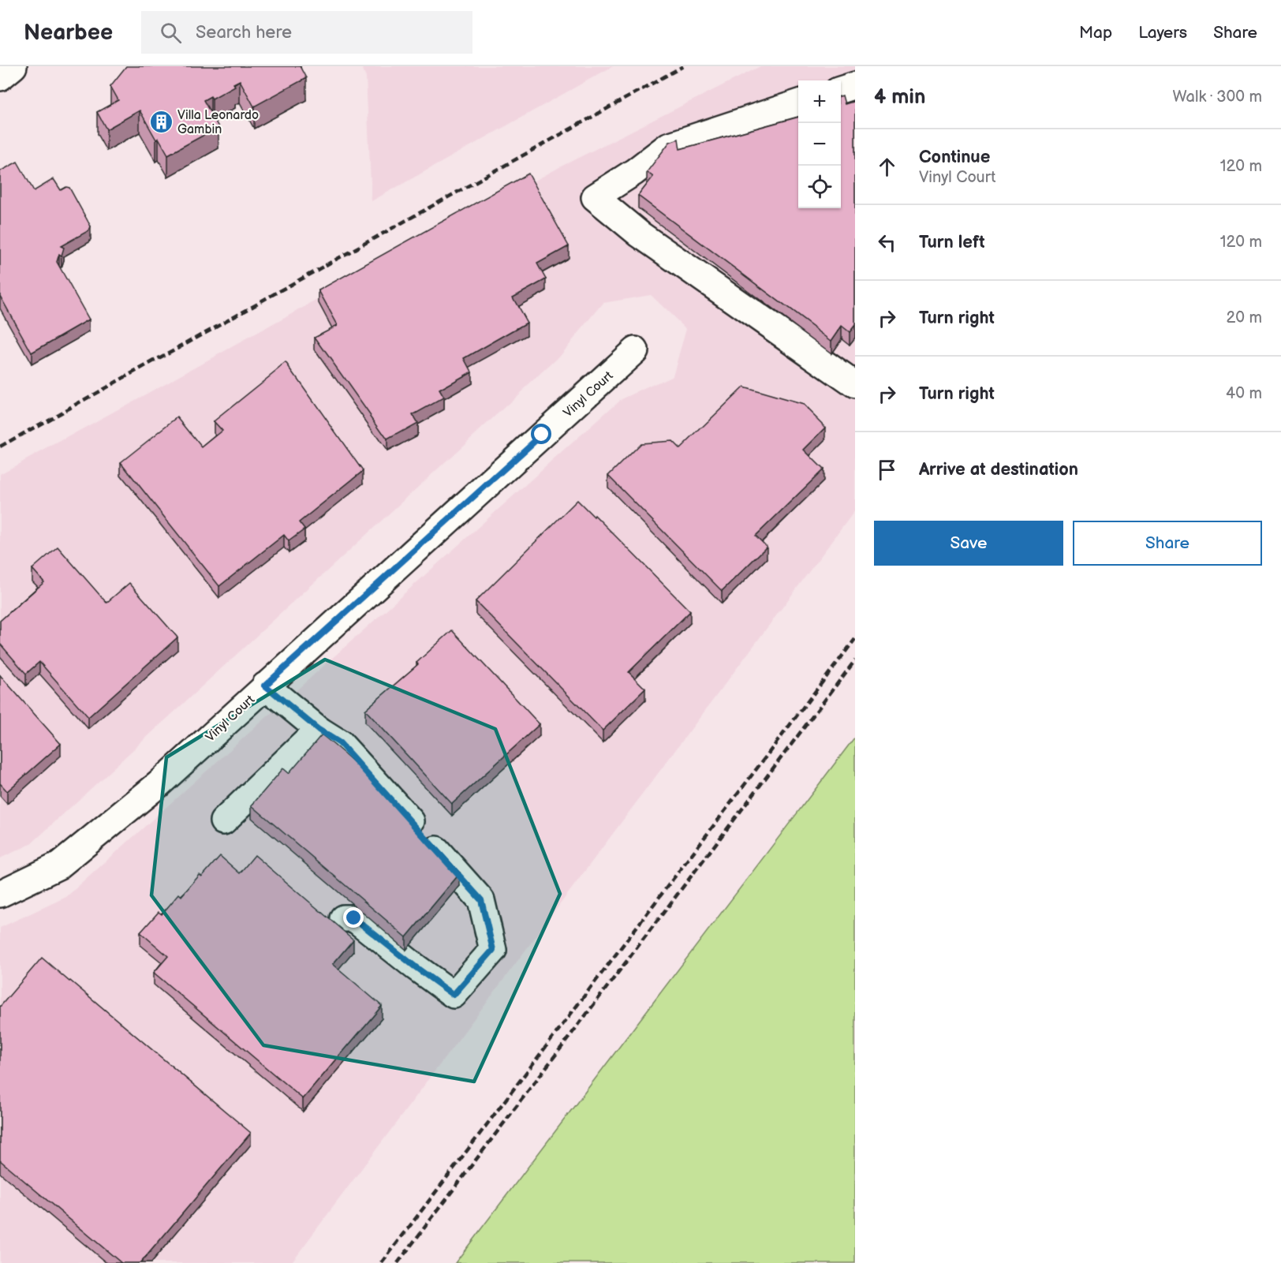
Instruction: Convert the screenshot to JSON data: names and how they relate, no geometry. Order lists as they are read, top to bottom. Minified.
{"streets":{"street":["Vinyl Court"]},"places":{"building":["Villa Leonardo Gambin"]},"page":{"header":"Nearbee","search":"Search here","nav":["Map","Layers","Share"],"heading":["4 min","Walk · 300 m"],"map_buttons":["+","−"],"list":[["Continue","Vinyl Court","120 m"],["Turn left","120 m"],["Turn right","20 m"],["Turn right","40 m"],"Arrive at destination"],"buttons":["Save","Share"]}}
